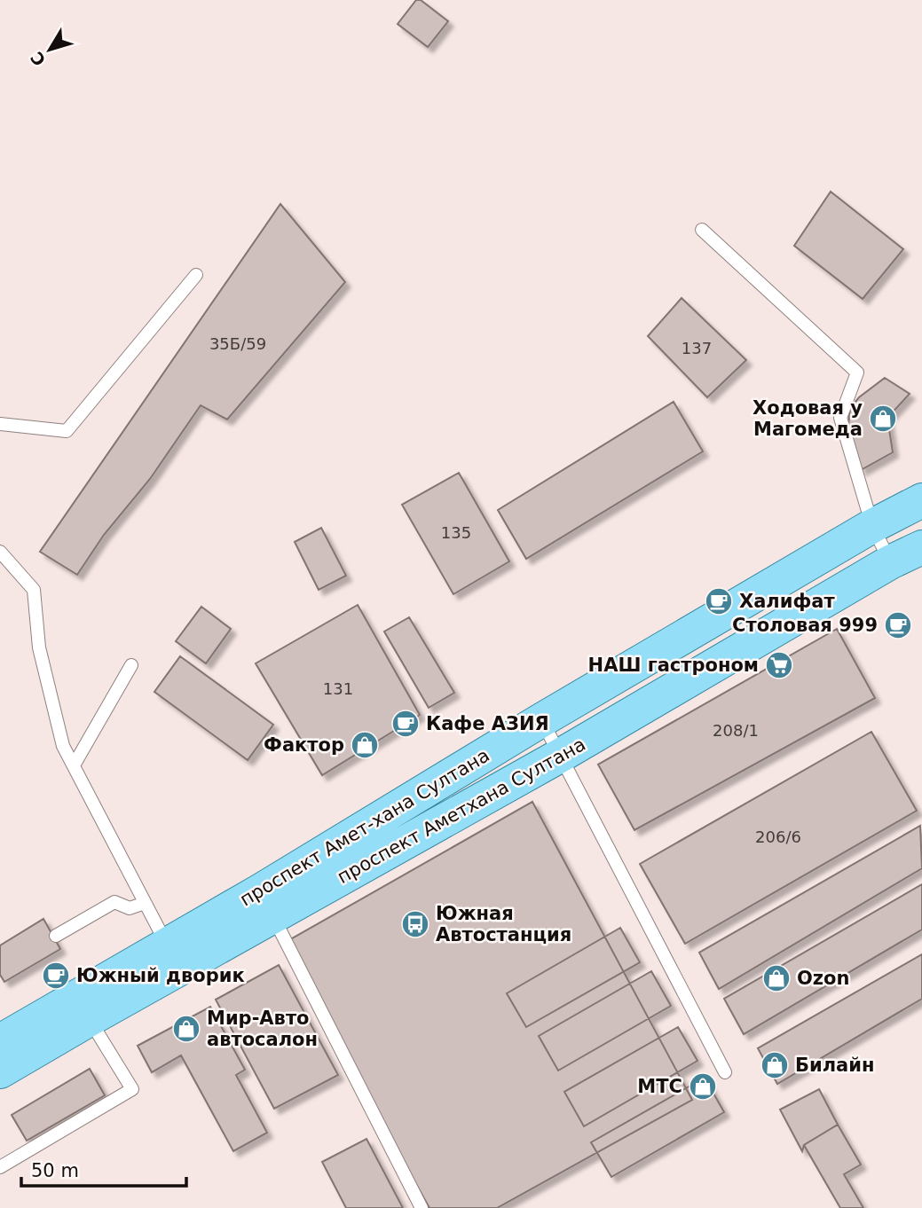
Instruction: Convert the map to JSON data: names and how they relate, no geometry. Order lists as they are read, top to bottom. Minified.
{"streets":{"main road":["проспект Аметхана Султана","проспект Амет-хана Султана"]},"crossings":[["проспект Аметхана Султана","проспект Амет-хана Султана"]],"places":{"shop":["Ходовая у Магомеда","Фактор","Ozon","Мир-Авто автосалон","Билайн","МТС"],"cafe":["Халифат","Столовая 999","Кафе АЗИЯ","Южный дворик"],"supermarket":["НАШ гастроном"],"bus stop":["Южная Автостанция"]},"house_numbers":["35Б/59","137","135","131","208/1","206/6"],"scale_bar":"50 m","north":"bottom left"}
